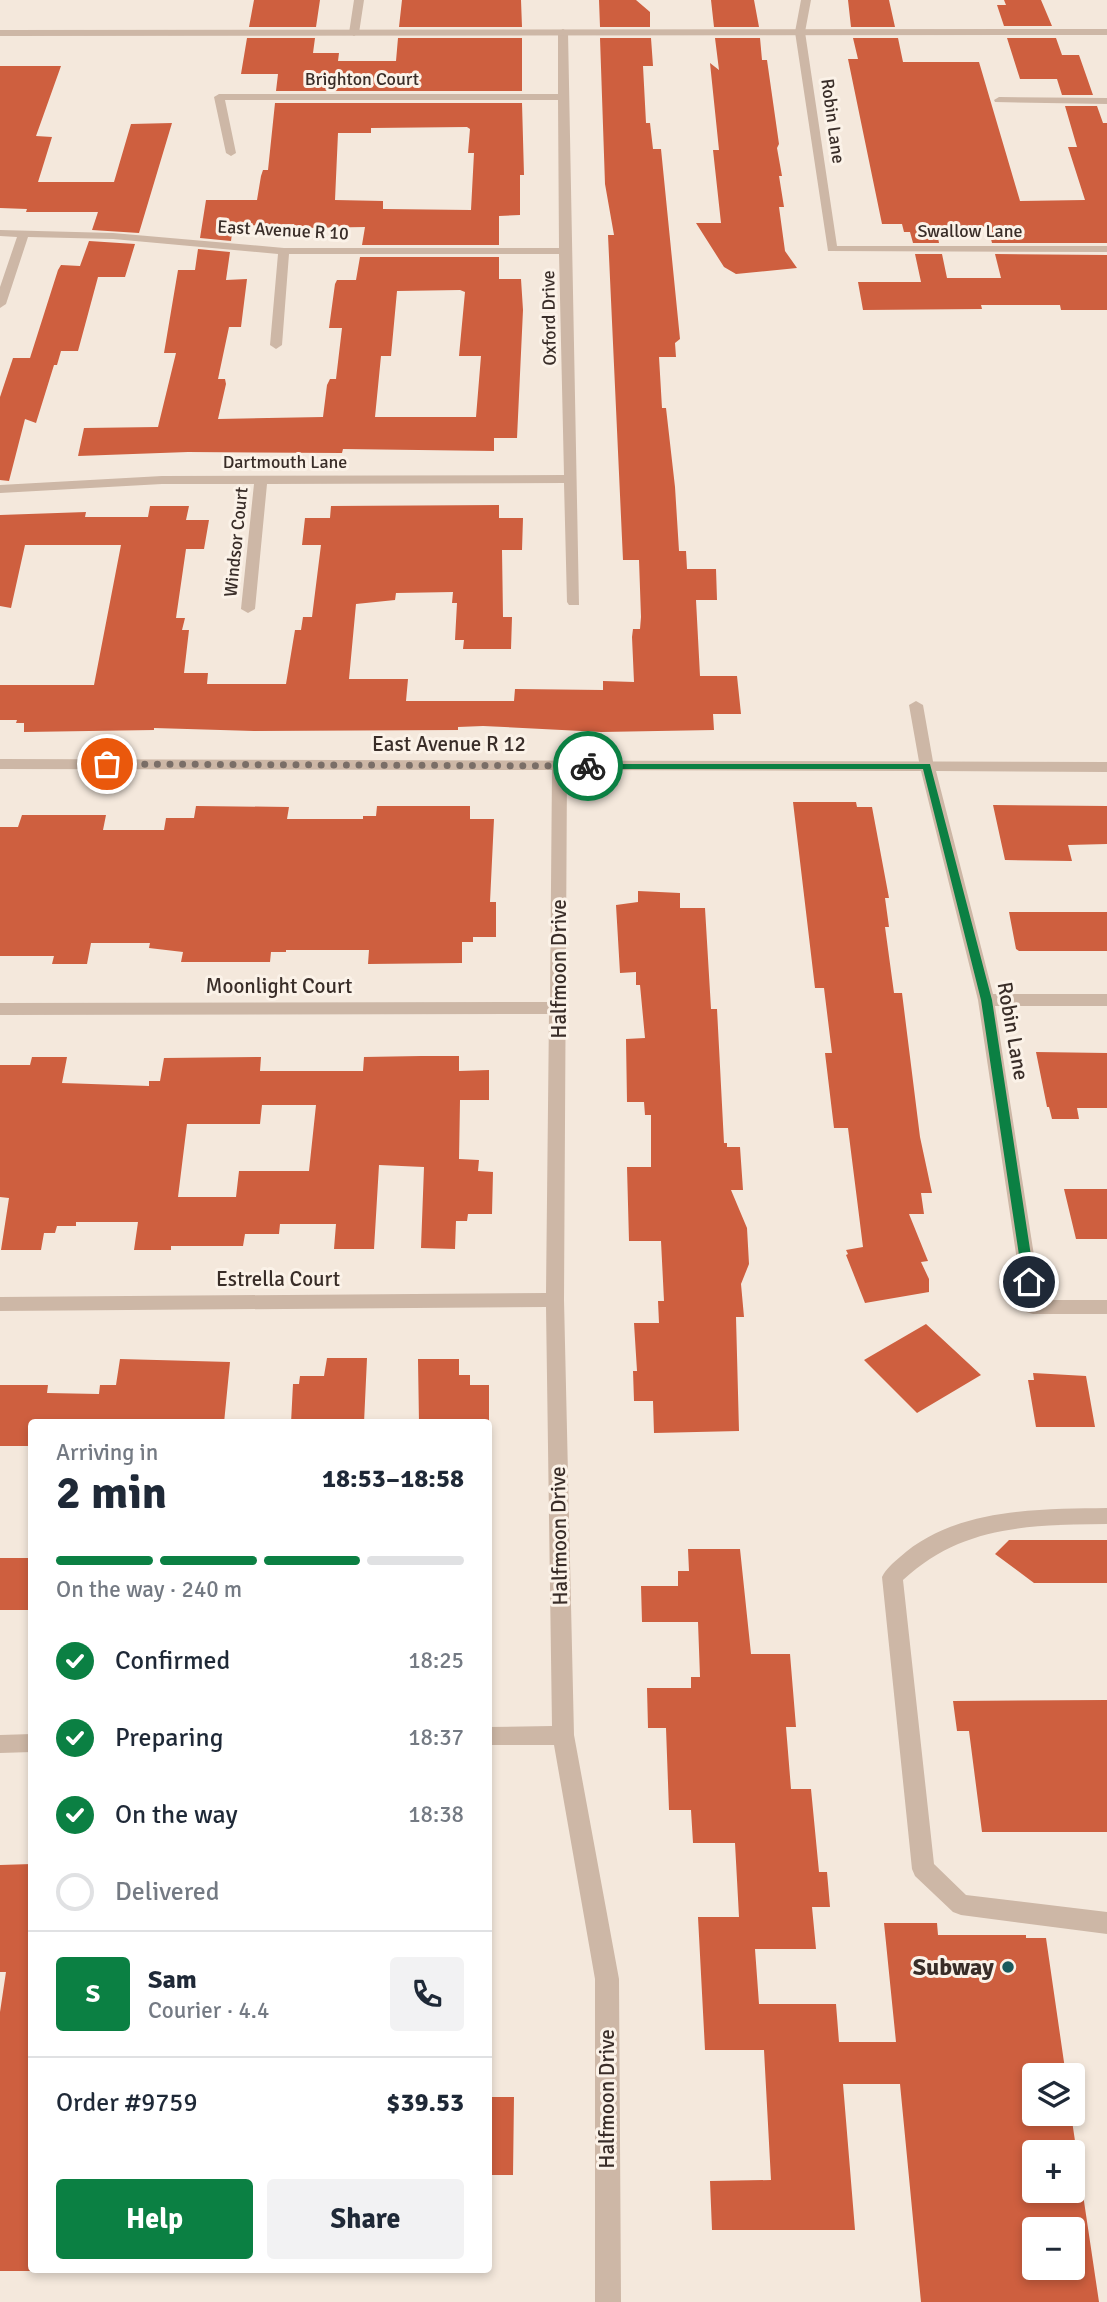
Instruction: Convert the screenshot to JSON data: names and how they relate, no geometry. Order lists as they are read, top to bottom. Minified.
{"streets":{"street":["Brighton Court","Robin Lane","East Avenue R 10","Swallow Lane","Oxford Drive","Dartmouth Lane","Windsor Court","East Avenue R 12","Halfmoon Drive","Moonlight Court","Estrella Court"]},"crossings":[["Brighton Court","Oxford Drive"],["Robin Lane","Swallow Lane"],["Robin Lane","East Avenue R 12"],["East Avenue R 10","Oxford Drive"],["Oxford Drive","Dartmouth Lane"],["Dartmouth Lane","Windsor Court"],["East Avenue R 12","Halfmoon Drive"],["Halfmoon Drive","Moonlight Court"],["Halfmoon Drive","Estrella Court"]],"places":["Subway"],"page":{"heading":["2 min","Arriving in","18:53–18:58"],"panel":["Sam","Courier · 4.4","Order #9759","$39.53"],"bar":"On the way · 240 m","list":[["Confirmed","18:25"],["Preparing","18:37"],["On the way","18:38"],"Delivered"],"round":"S","map_buttons":["+","−"],"buttons":["Help","Share"]}}
